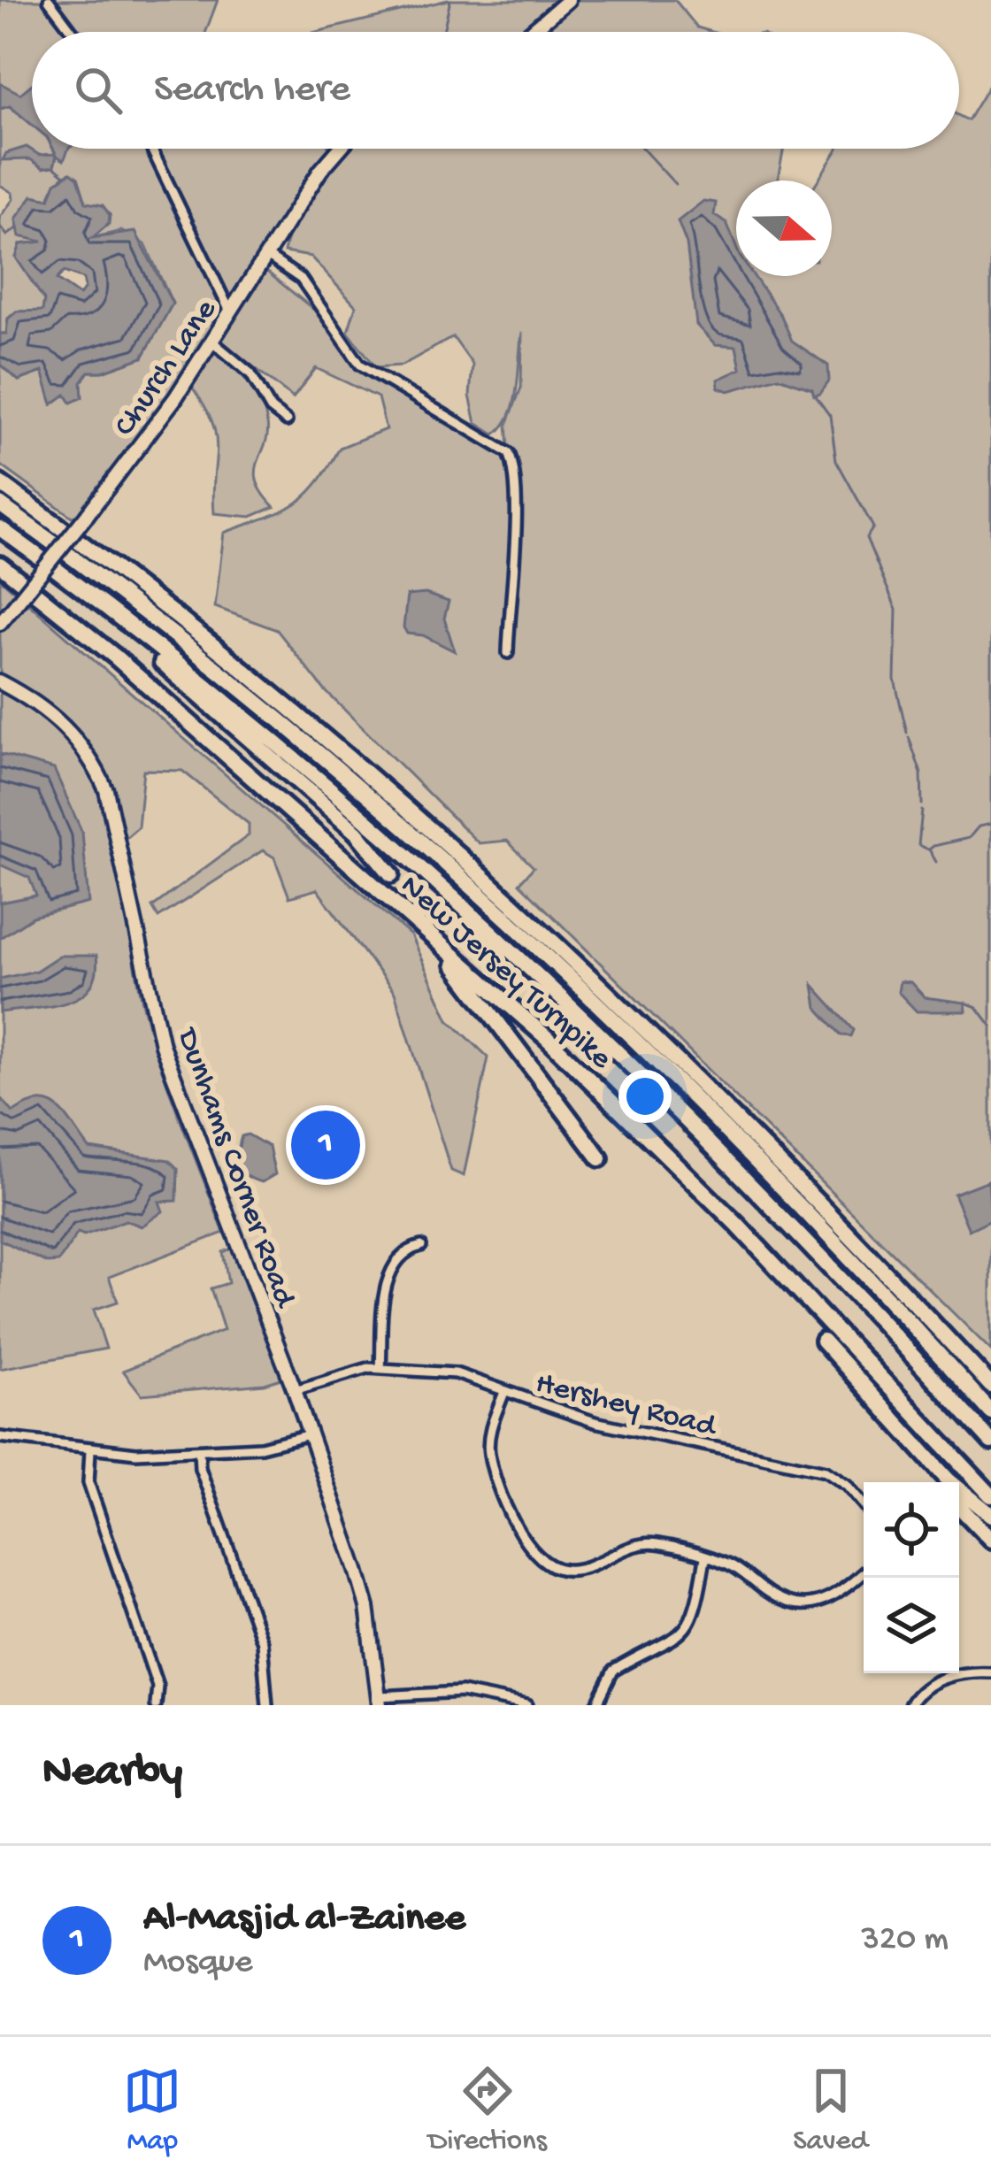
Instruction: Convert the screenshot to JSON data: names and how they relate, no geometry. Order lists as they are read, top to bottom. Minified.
{"streets":{"highway":["New Jersey Turnpike"],"street":["Church Lane","Dunhams Corner Road","Hershey Road"]},"crossings":[["Dunhams Corner Road","Hershey Road"]],"north":"right","page":{"search":"Search here","pins":"1","heading":"Nearby","list":[{"mark":"1","name":"Al-Masjid al-Zainee","note":"Mosque","value":"320 m"}],"nav":["Map","Directions","Saved"]}}
